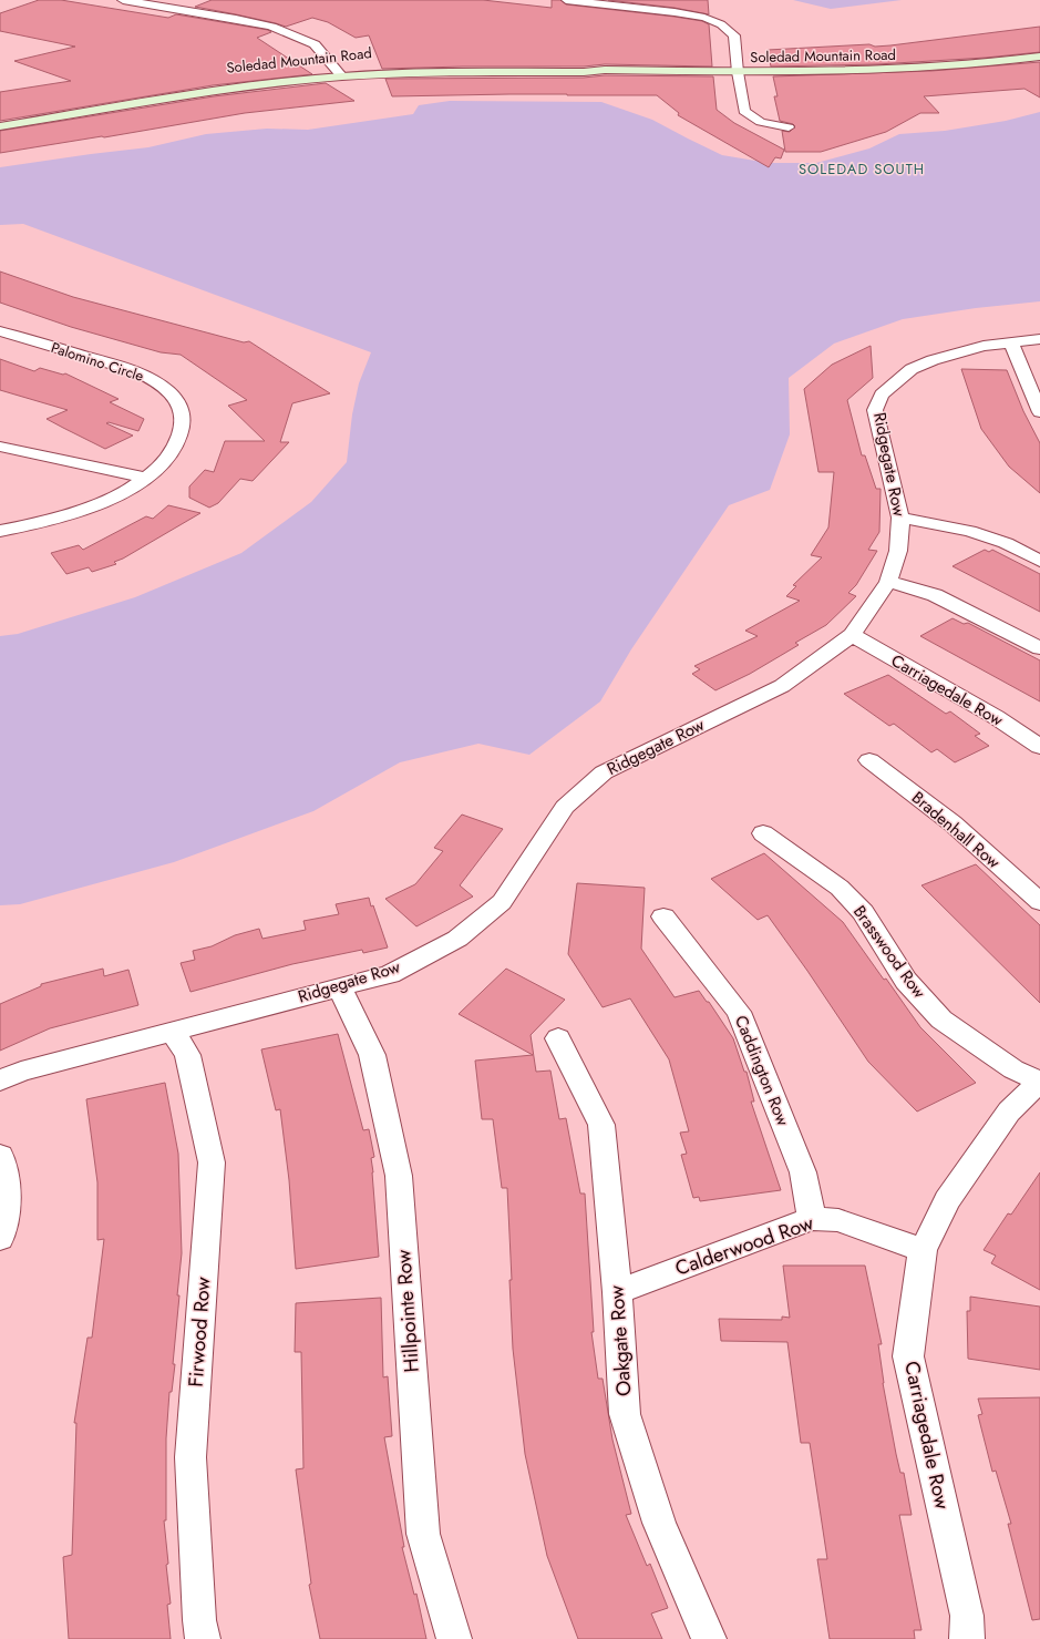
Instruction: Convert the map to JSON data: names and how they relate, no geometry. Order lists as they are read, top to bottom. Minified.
{"streets":{"main road":["Soledad Mountain Road"],"street":["Palomino Circle","Ridgegate Row","Carriagedale Row","Bradenhall Row","Brasswood Row","Caddington Row","Calderwood Row","Hillpointe Row","Firwood Row","Oakgate Row"]},"crossings":[["Ridgegate Row","Carriagedale Row"],["Ridgegate Row","Hillpointe Row"],["Ridgegate Row","Firwood Row"],["Carriagedale Row","Brasswood Row"],["Carriagedale Row","Calderwood Row"],["Caddington Row","Calderwood Row"],["Calderwood Row","Oakgate Row"]],"districts":["SOLEDAD SOUTH"]}
